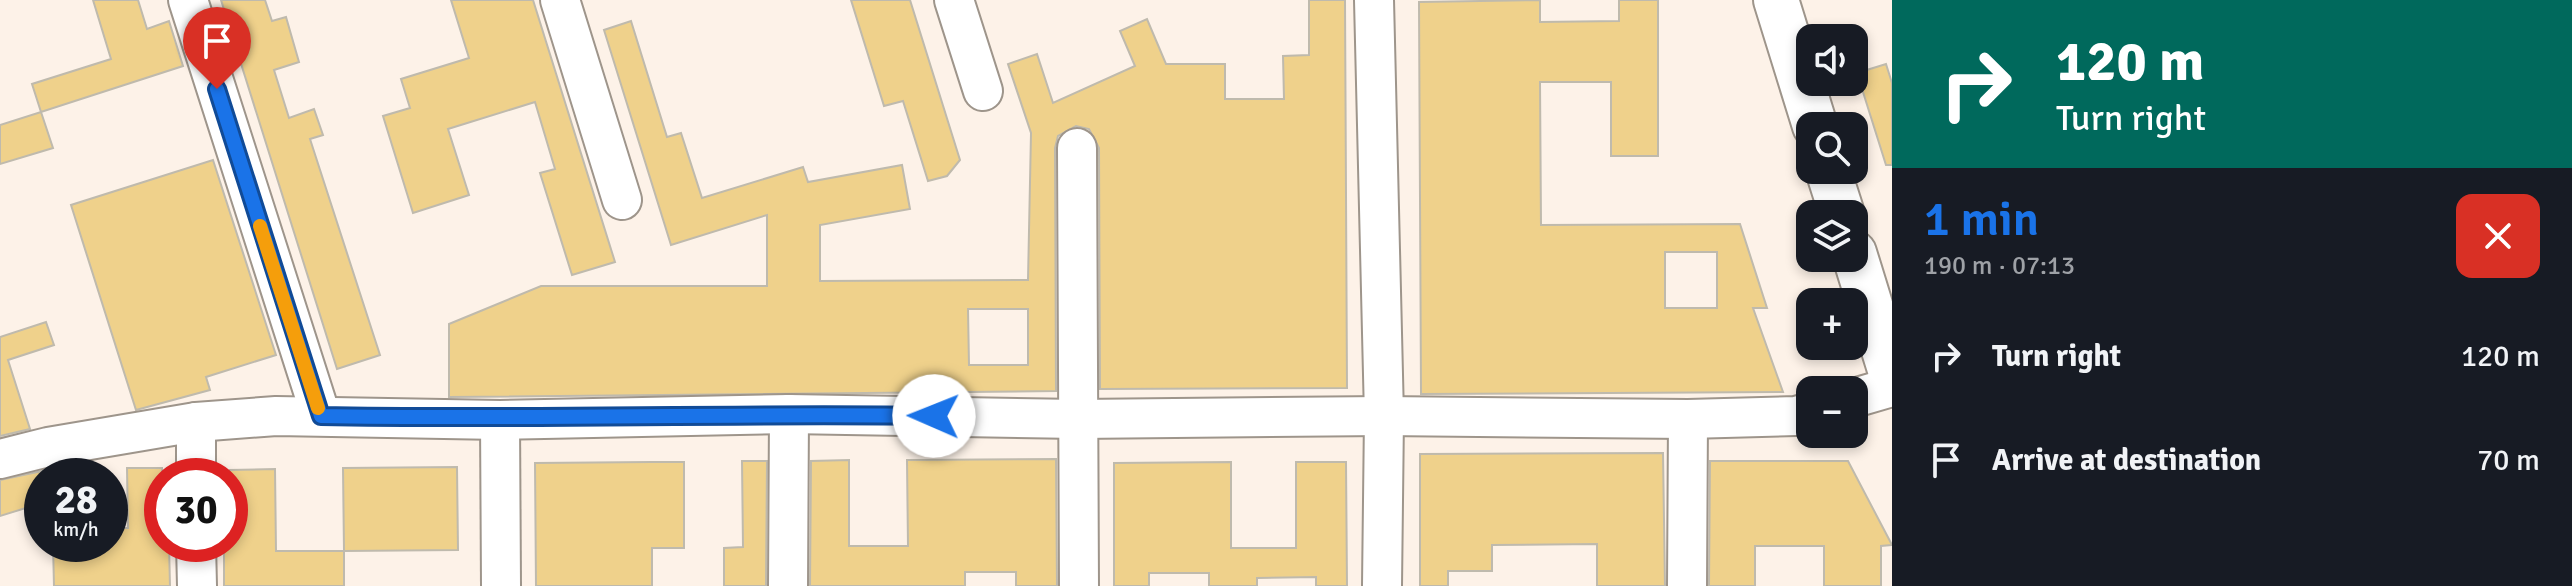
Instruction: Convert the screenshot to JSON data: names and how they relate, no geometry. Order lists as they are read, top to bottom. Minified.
{"page":{"turn":["120 m","Turn right"],"map_buttons":["+","−"],"heading":["1 min","190 m · 07:13"],"list":[{"name":"Turn right","value":"120 m"},{"name":"Arrive at destination","value":"70 m"}],"speed":"28 km/h","limit":"30"}}
